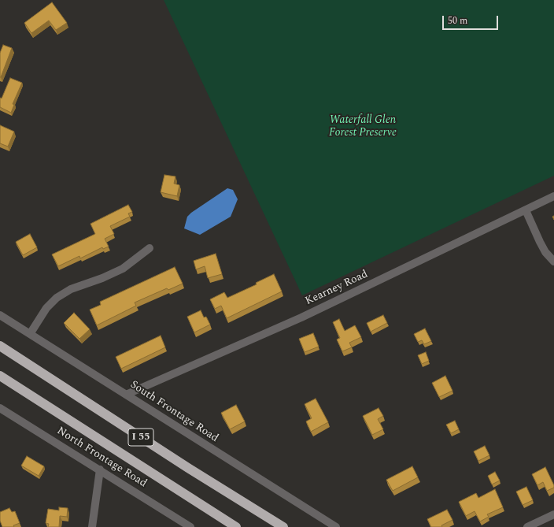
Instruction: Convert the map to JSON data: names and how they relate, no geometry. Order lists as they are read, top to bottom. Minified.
{"streets":{"highway":["I 55"],"street":["Kearney Road","South Frontage Road","North Frontage Road"]},"crossings":[["Kearney Road","South Frontage Road"]],"parks":["Waterfall Glen Forest Preserve"],"scale_bar":"50 m"}
